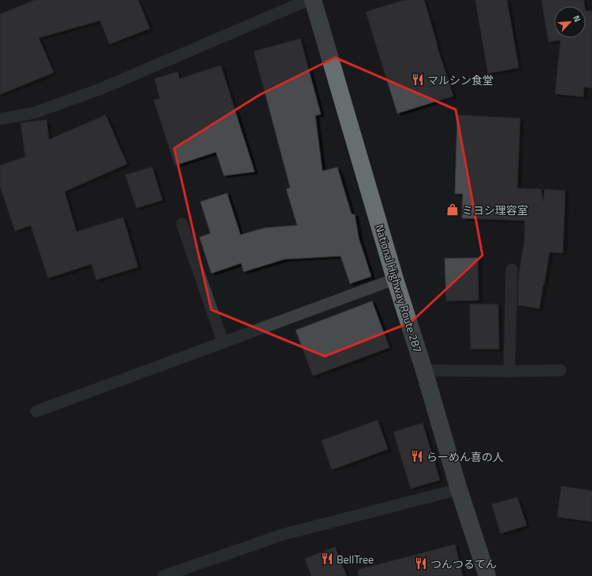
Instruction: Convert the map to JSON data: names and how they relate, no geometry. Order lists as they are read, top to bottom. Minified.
{"streets":{"highway":["National Highway Route 287"]},"places":{"restaurant":["マルシン食堂","らーめん喜の人","BellTree","つんつるてん"],"shop":["ミヨシ理容室"]},"north":"top right"}
